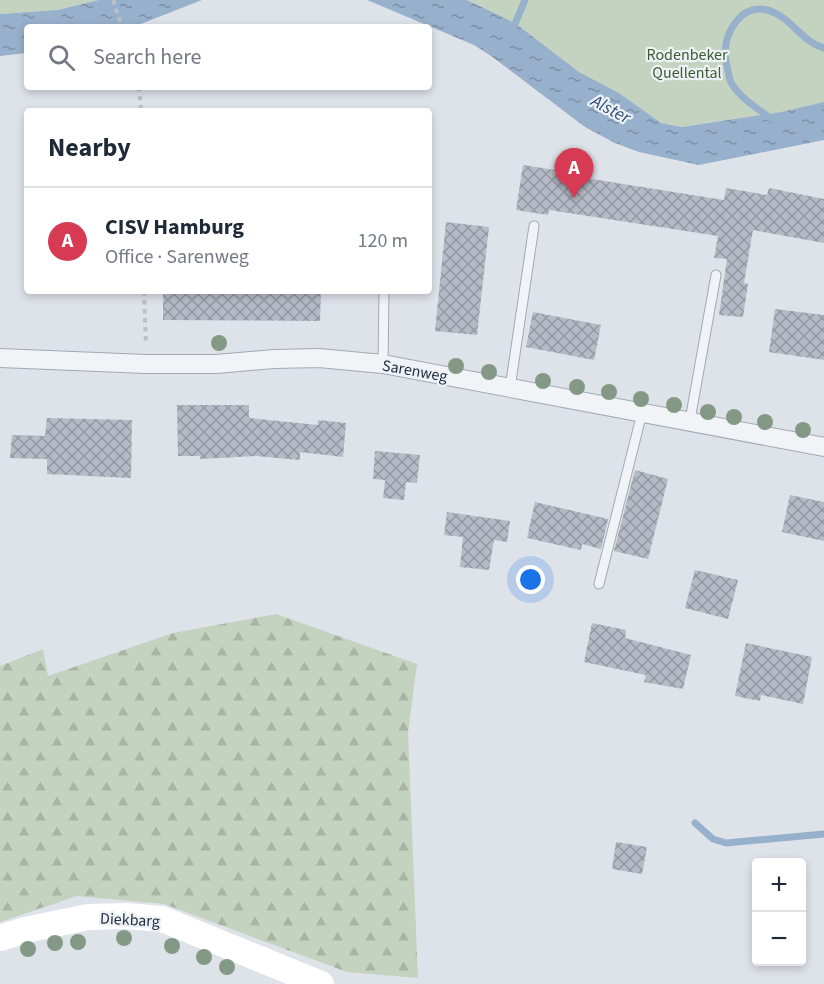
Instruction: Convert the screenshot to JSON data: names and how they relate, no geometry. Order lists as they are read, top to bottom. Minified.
{"streets":{"street":["Sarenweg","Diekbarg"]},"water":["Alster"],"parks":["Rodenbeker Quellental"],"page":{"search":"Search here","heading":"Nearby","pins":"A","list":[{"mark":"A","name":"CISV Hamburg","note":"Office · Sarenweg","value":"120 m"}],"map_buttons":["+","−"]}}
